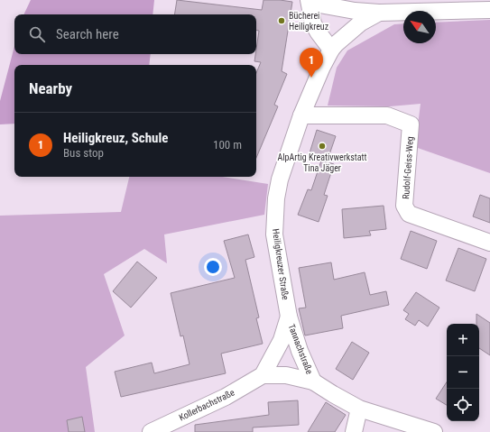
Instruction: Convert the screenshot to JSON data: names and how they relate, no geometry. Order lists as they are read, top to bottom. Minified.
{"streets":{"street":["Rudolf-Geiss-Weg","Heiligkreuzer Straße","Tannachstraße","Kollerbachstraße"]},"crossings":[["Rudolf-Geiss-Weg","Heiligkreuzer Straße"],["Heiligkreuzer Straße","Tannachstraße"],["Heiligkreuzer Straße","Kollerbachstraße"],["Tannachstraße","Kollerbachstraße"]],"places":["Bücherei Heiligkreuz","AlpArtig Kreativwerkstatt Tina Jäger"],"north":"top left","page":{"search":"Search here","pins":"1","heading":"Nearby","list":[{"mark":"1","name":"Heiligkreuz, Schule","note":"Bus stop","value":"100 m"}],"map_buttons":["+","−"]}}
